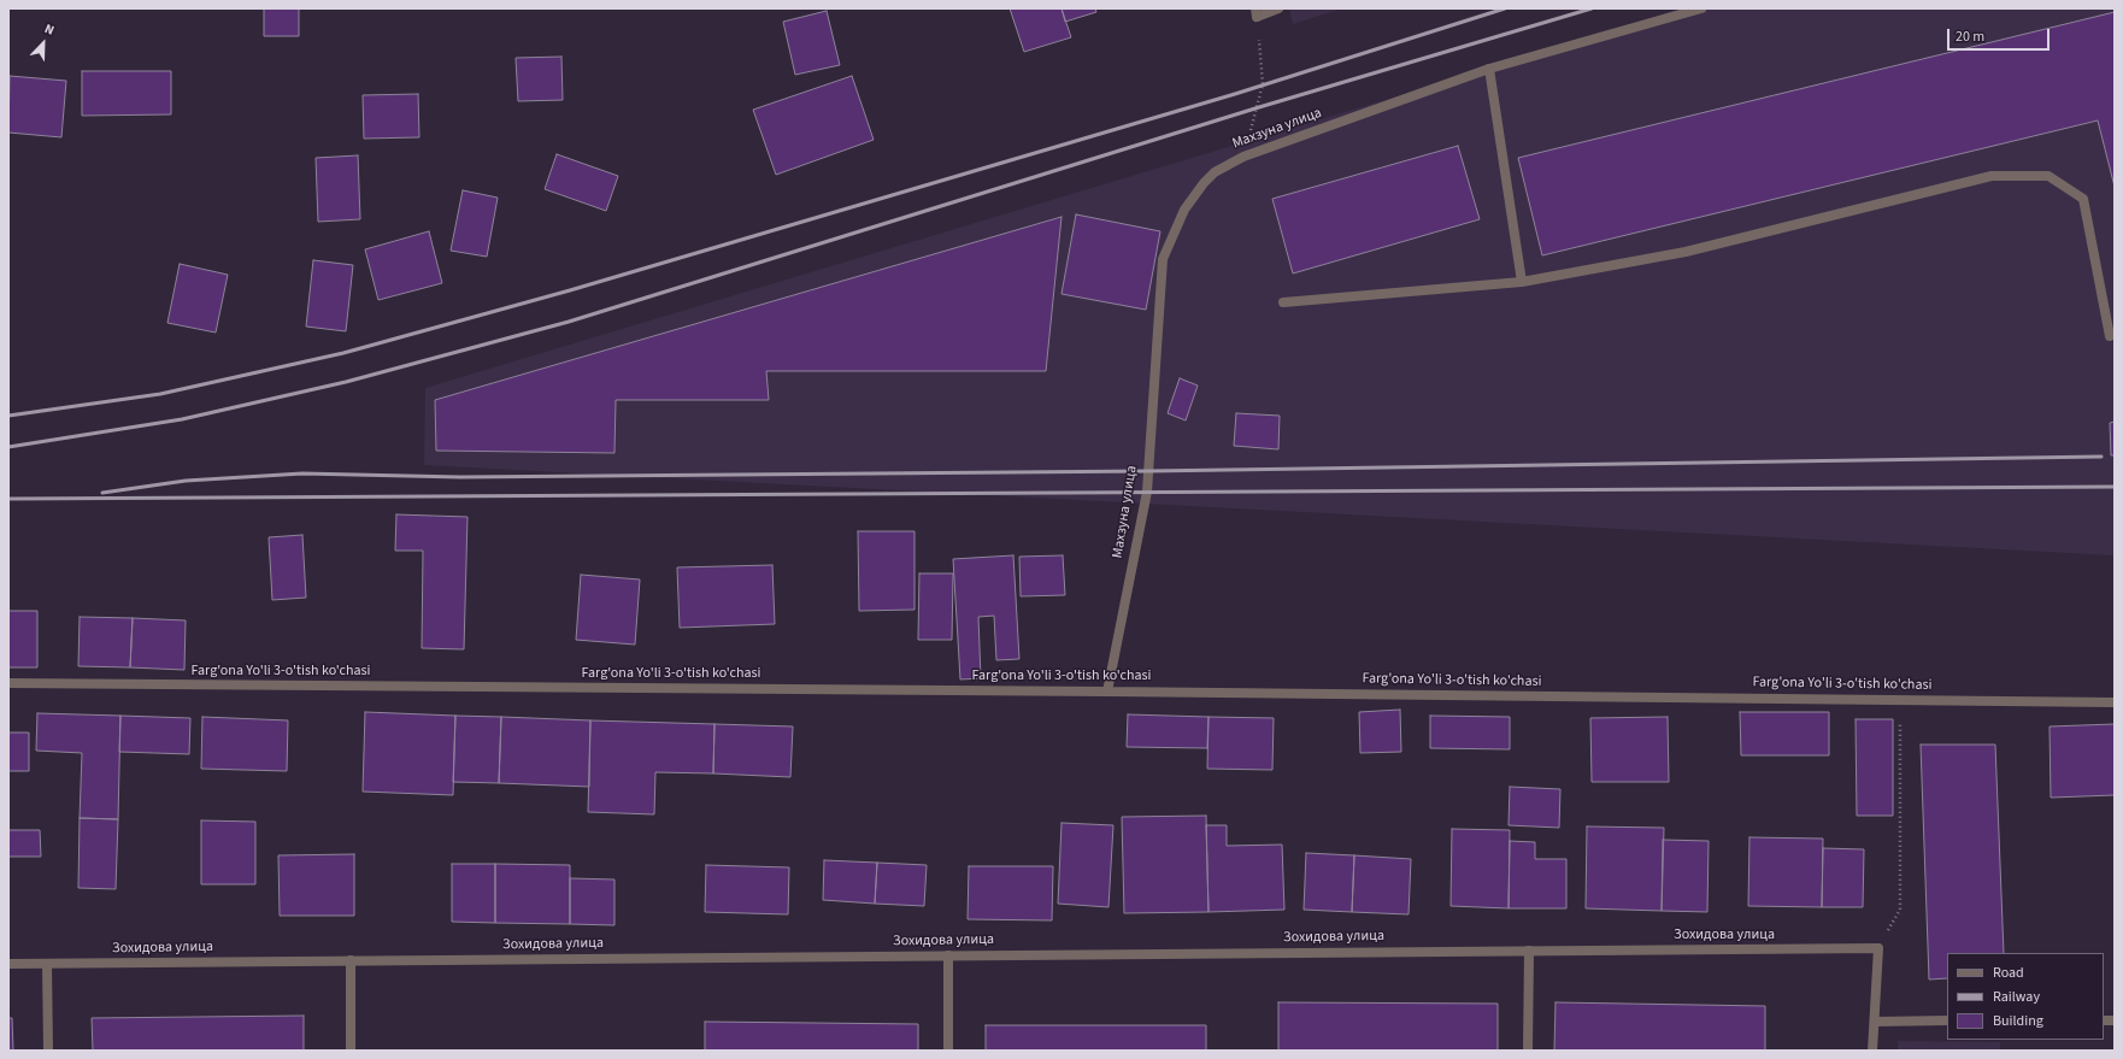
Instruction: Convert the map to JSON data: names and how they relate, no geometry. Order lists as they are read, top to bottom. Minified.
{"streets":{"street":["Махзуна улица","Farg'ona Yo'li 3-o'tish ko'chasi","Зохидова улица"]},"crossings":[["Махзуна улица","Farg'ona Yo'li 3-o'tish ko'chasi"]],"legend":["Road","Railway","Building"],"scale_bar":"20 m","north":"top right"}
